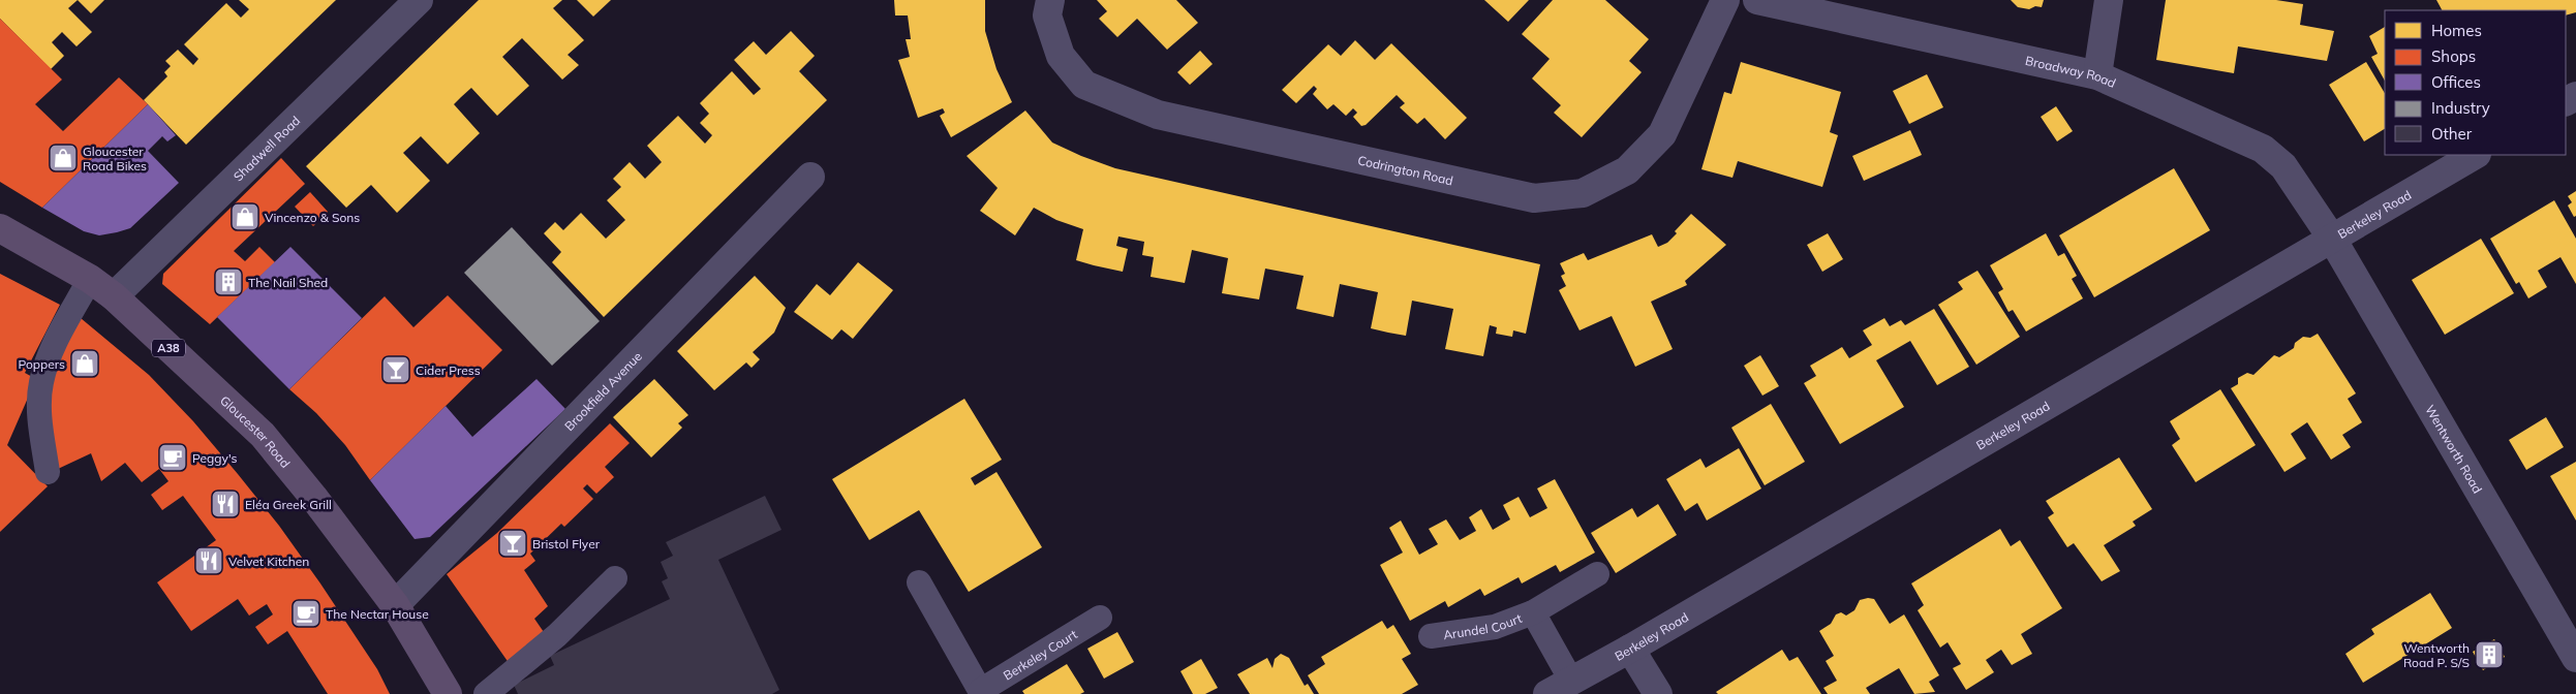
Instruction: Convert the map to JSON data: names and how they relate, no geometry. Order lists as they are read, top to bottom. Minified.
{"streets":{"main road":["A38","Gloucester Road"],"street":["Broadway Road","Shadwell Road","Codrington Road","Berkeley Road","Brookfield Avenue","Wentworth Road"],"lane":["Arundel Court","Berkeley Court"]},"crossings":[["Broadway Road","Berkeley Road"],["Broadway Road","Wentworth Road"],["Shadwell Road","Gloucester Road"],["Berkeley Road","Wentworth Road"],["Berkeley Road","Arundel Court"],["Brookfield Avenue","Gloucester Road"]],"places":{"shop":["Gloucester Road Bikes","Vincenzo & Sons","Poppers"],"building":["The Nail Shed","Wentworth Road P. S/S"],"bar":["Cider Press","Bristol Flyer"],"cafe":["Peggy's","The Nectar House"],"restaurant":["Eléa Greek Grill","Velvet Kitchen"]},"legend":["Homes","Shops","Offices","Industry","Other"]}
